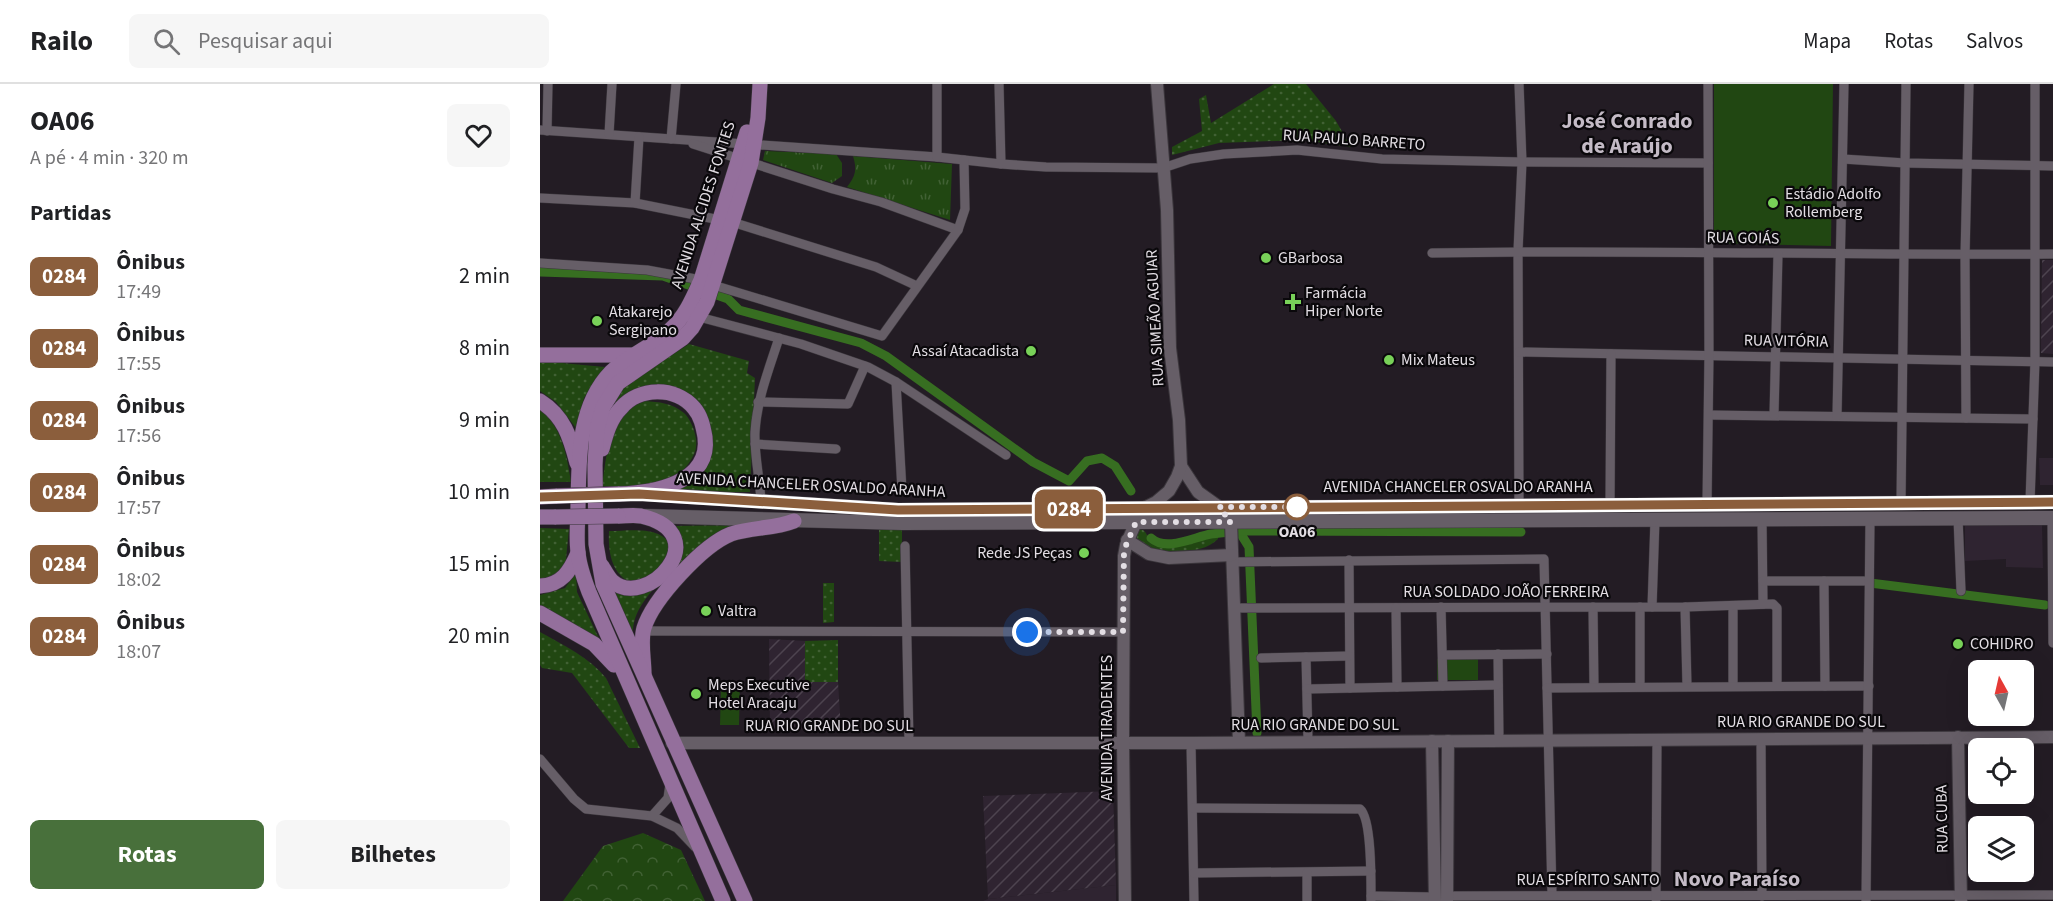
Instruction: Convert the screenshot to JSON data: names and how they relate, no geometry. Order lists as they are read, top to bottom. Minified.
{"streets":{"main road":["AVENIDA ALCIDES FONTES","AVENIDA CHANCELER OSVALDO ARANHA"],"street":["RUA PAULO BARRETO","RUA GOIÁS","RUA SIMEÃO AGUIAR","RUA VITÓRIA","RUA SOLDADO JOÃO FERREIRA","RUA RIO GRANDE DO SUL","AVENIDA TIRADENTES","RUA CUBA","RUA ESPÍRITO SANTO"]},"crossings":[["RUA PAULO BARRETO","AVENIDA ALCIDES FONTES"],["RUA PAULO BARRETO","RUA SIMEÃO AGUIAR"],["AVENIDA ALCIDES FONTES","RUA RIO GRANDE DO SUL"],["AVENIDA CHANCELER OSVALDO ARANHA","AVENIDA TIRADENTES"],["RUA RIO GRANDE DO SUL","AVENIDA TIRADENTES"],["RUA RIO GRANDE DO SUL","RUA CUBA"],["RUA CUBA","RUA ESPÍRITO SANTO"]],"districts":["José Conrado de Araújo","Novo Paraíso"],"places":{"other":["Estádio Adolfo Rollemberg","GBarbosa","Atakarejo Sergipano","Assaí Atacadista","Mix Mateus","OA06","Rede JS Peças","Valtra","COHIDRO","Meps Executive Hotel Aracaju"],"health":["Farmácia Hiper Norte"]},"lines":["bus line 0284"],"north":"top","page":{"header":"Railo","search":"Pesquisar aqui","nav":["Mapa","Rotas","Salvos"],"heading":[["OA06","A pé · 4 min · 320 m"],"Partidas"],"on_map":"0284","list":[{"mark":"0284","name":"Ônibus","note":"17:49","value":"2 min"},{"mark":"0284","name":"Ônibus","note":"17:55","value":"8 min"},{"mark":"0284","name":"Ônibus","note":"17:56","value":"9 min"},{"mark":"0284","name":"Ônibus","note":"17:57","value":"10 min"},{"mark":"0284","name":"Ônibus","note":"18:02","value":"15 min"},{"mark":"0284","name":"Ônibus","note":"18:07","value":"20 min"}],"buttons":["Rotas","Bilhetes"]}}
